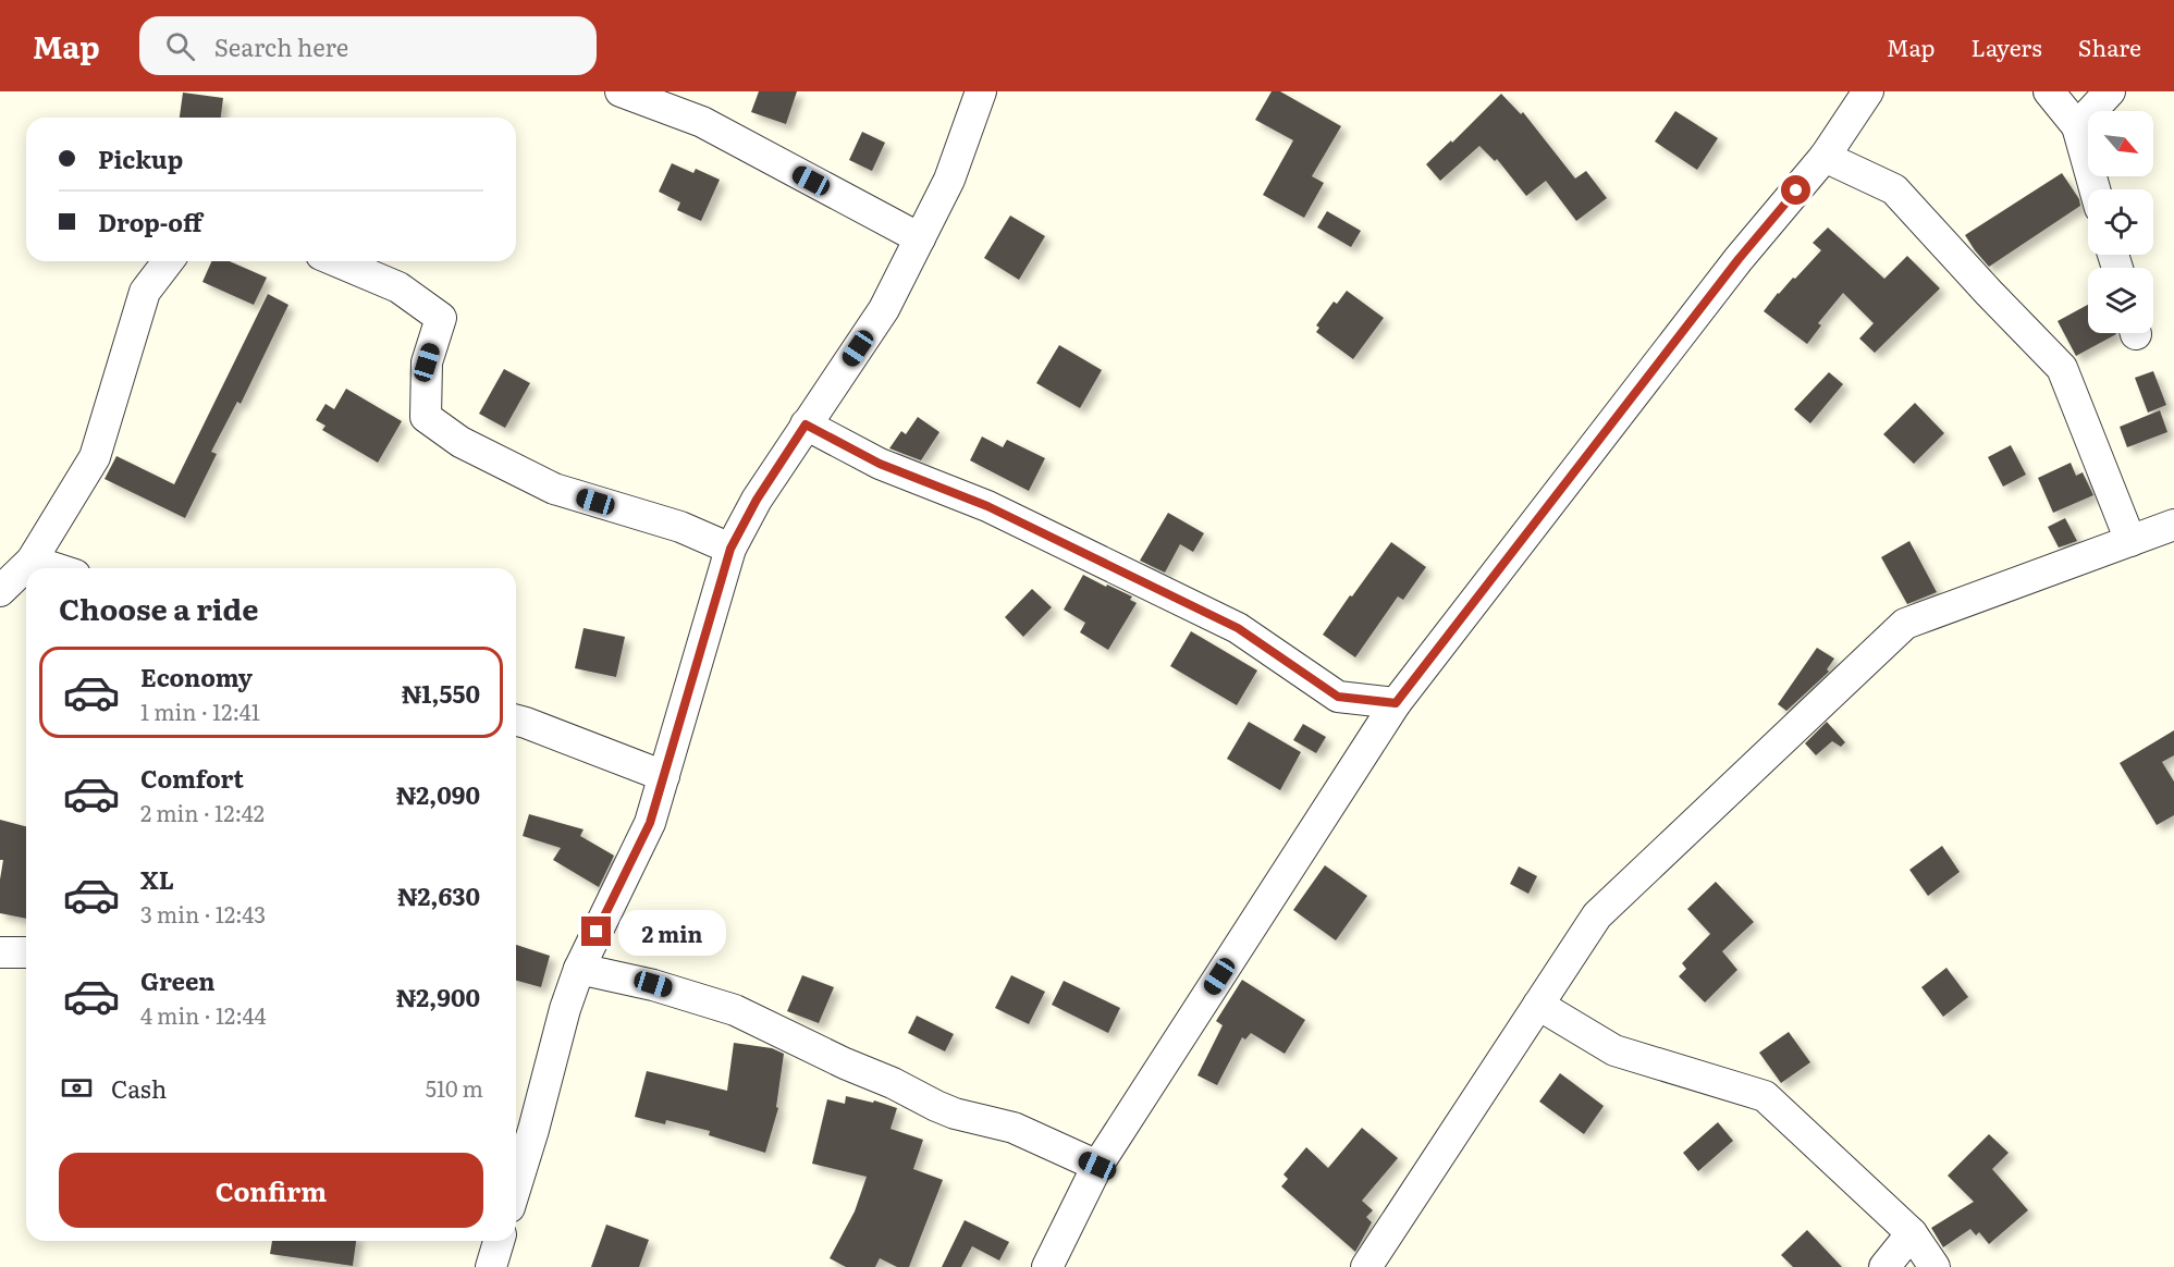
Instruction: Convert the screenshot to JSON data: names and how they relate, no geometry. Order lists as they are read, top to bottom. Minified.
{"north":"bottom right","page":{"header":"Map","search":"Search here","nav":["Map","Layers","Share"],"banner":["Pickup","Drop-off"],"heading":"Choose a ride","list":[{"name":"Economy","note":"1 min · 12:41","value":"₦1,550"},{"name":"Comfort","note":"2 min · 12:42","value":"₦2,090"},{"name":"XL","note":"3 min · 12:43","value":"₦2,630"},{"name":"Green","note":"4 min · 12:44","value":"₦2,900"}],"bubble":"2 min","pay":["Cash","510 m"],"buttons":"Confirm"}}
